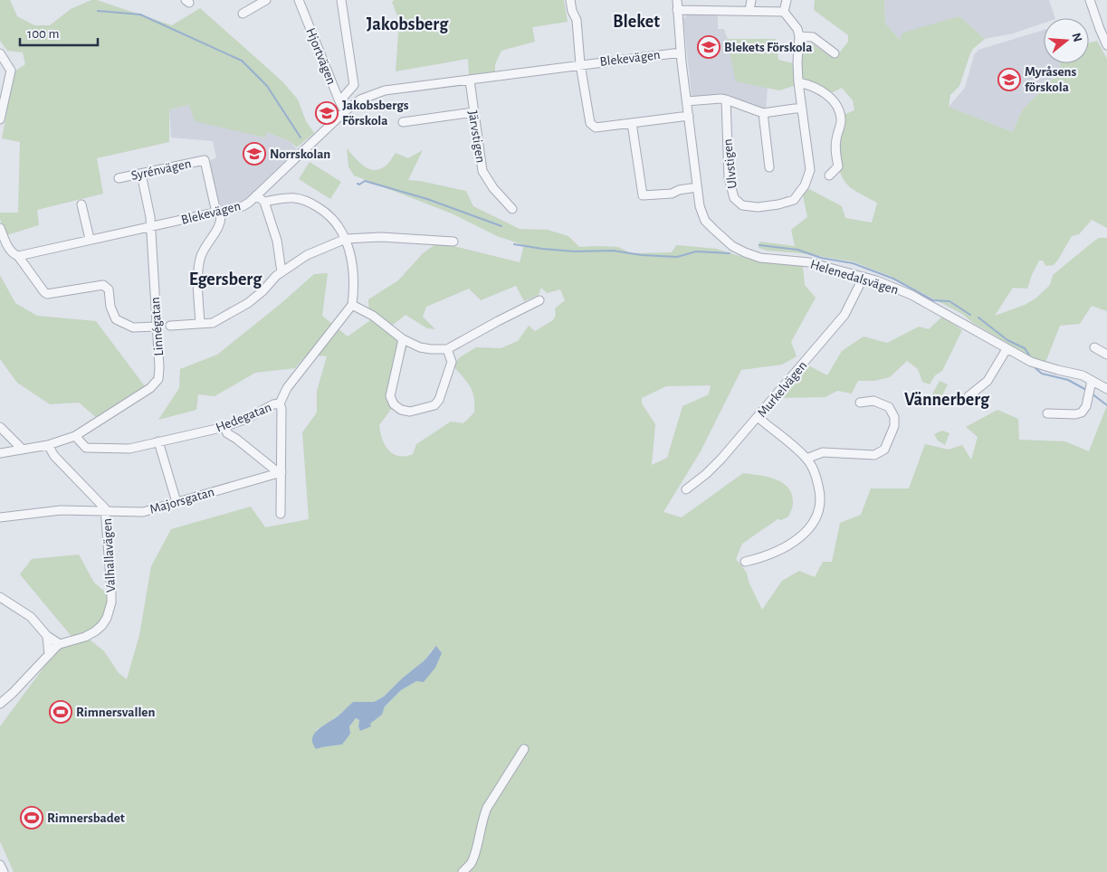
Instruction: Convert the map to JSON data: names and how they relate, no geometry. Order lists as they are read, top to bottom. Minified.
{"streets":{"street":["Hjortvägen","Blekevägen","Järvstigen","Ulvstigen","Syrénvägen","Helenedalsvägen","Linnégatan","Murkelvägen","Hedegatan","Majorsgatan","Valhallavägen"]},"crossings":[["Hjortvägen","Blekevägen"],["Blekevägen","Järvstigen"],["Blekevägen","Syrénvägen"],["Blekevägen","Helenedalsvägen"],["Blekevägen","Linnégatan"],["Syrénvägen","Linnégatan"],["Helenedalsvägen","Murkelvägen"],["Linnégatan","Hedegatan"],["Majorsgatan","Valhallavägen"]],"districts":["Bleket","Jakobsberg","Egersberg","Vännerberg"],"places":{"school or university":["Blekets Förskola","Myråsens förskola","Jakobsbergs Förskola","Norrskolan"],"sports":["Rimnersvallen","Rimnersbadet"]},"scale_bar":"100 m","north":"right"}
